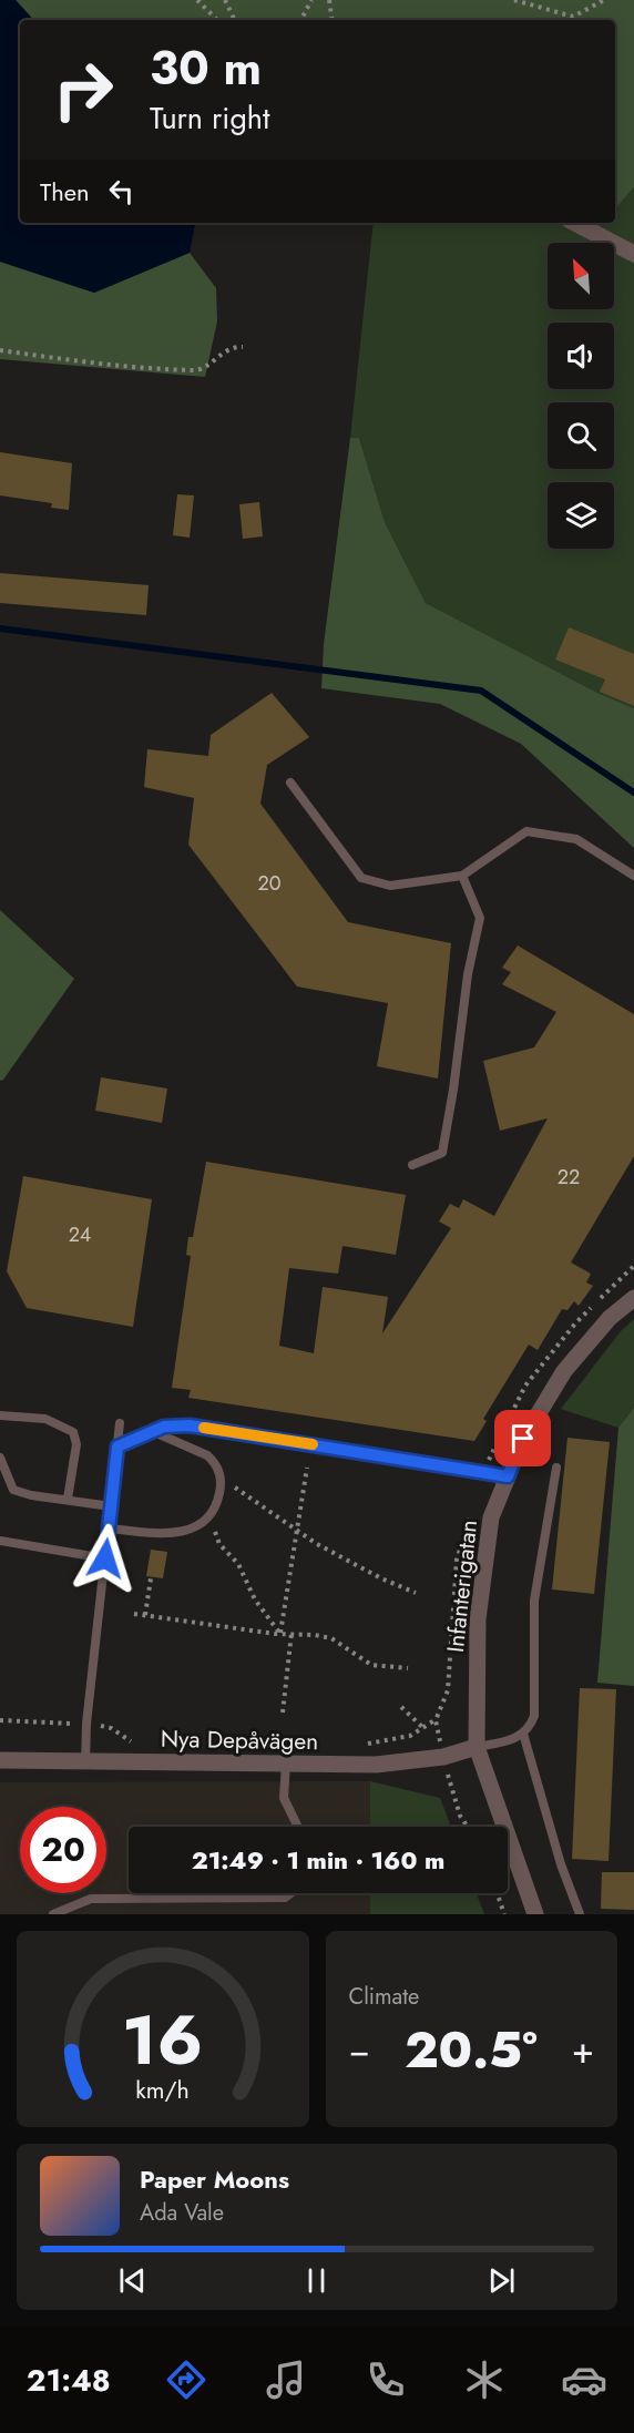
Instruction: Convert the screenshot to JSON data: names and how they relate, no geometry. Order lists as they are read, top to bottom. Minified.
{"streets":{"street":["Infanterigatan","Nya Depåvägen"]},"crossings":[["Infanterigatan","Nya Depåvägen"]],"house_numbers":["20","22","24"],"north":"top left","page":{"turn":["30 m","Turn right"],"then":"Then","limit":"20","trip":"21:49 · 1 min · 160 m","tile":"Climate","heat":["−","20.5°","+"],"song":["Paper Moons","Ada Vale"],"tabs":"21:48","gauge":["16","km/h"]}}
